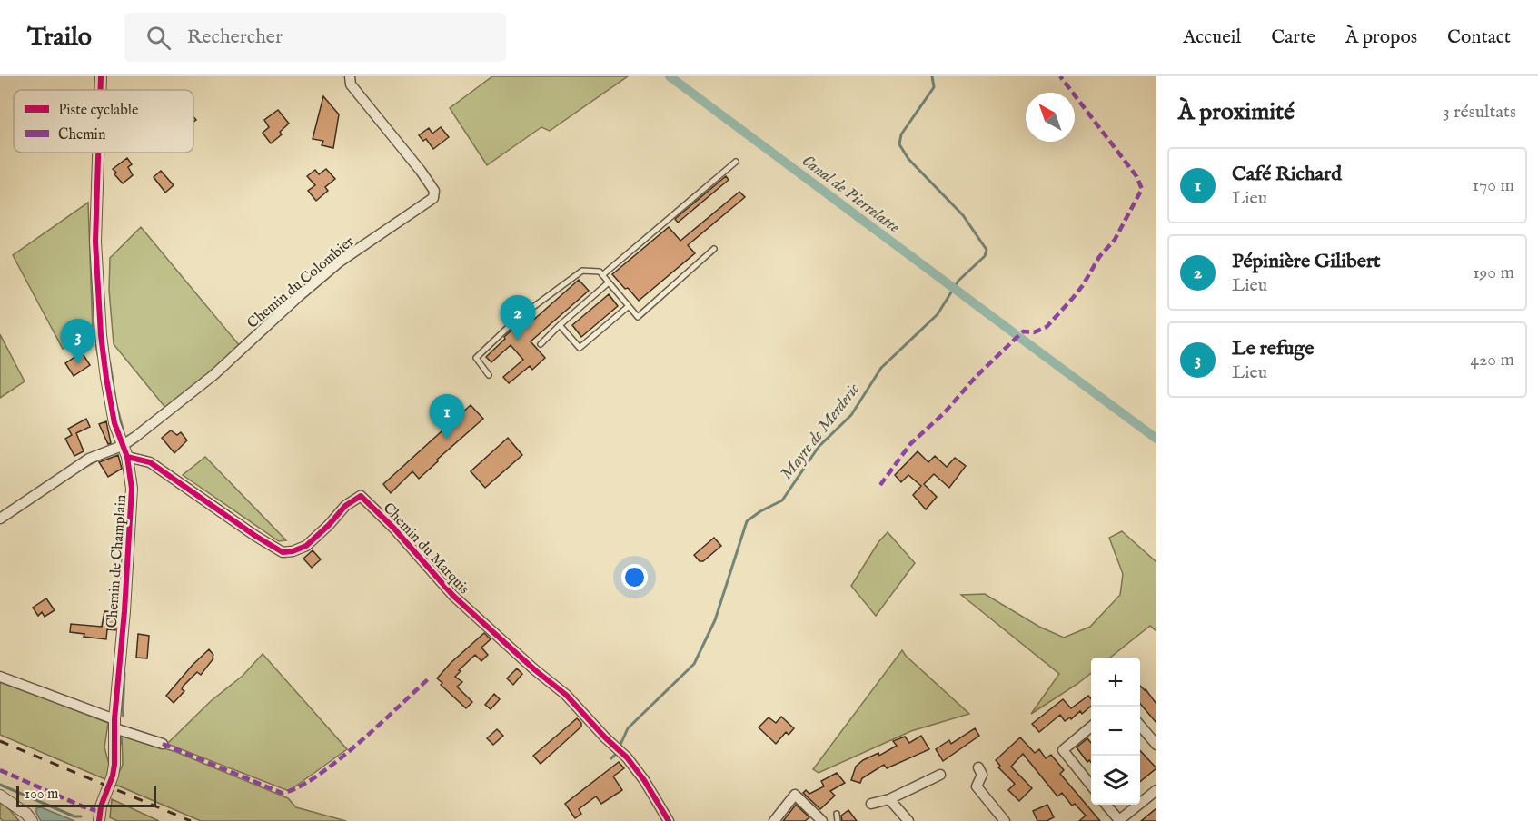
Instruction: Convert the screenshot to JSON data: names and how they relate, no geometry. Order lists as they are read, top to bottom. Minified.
{"streets":{"street":["Chemin du Colombier","Chemin du Marquis","Chemin de Champlain"]},"crossings":[["Chemin du Colombier","Chemin de Champlain"],["Chemin du Marquis","Chemin de Champlain"]],"water":["Canal de Pierrelatte","Mayre de Merderic"],"legend":["Piste cyclable","Chemin"],"scale_bar":"100 m","north":"top left","page":{"header":"Trailo","search":"Rechercher","nav":["Accueil","Carte","À propos","Contact"],"heading":["À proximité","3 résultats"],"list":[{"mark":"1","name":"Café Richard","note":"Lieu","value":"170 m"},{"mark":"2","name":"Pépinière Gilibert","note":"Lieu","value":"190 m"},{"mark":"3","name":"Le refuge","note":"Lieu","value":"420 m"}],"pins":["2","3","1"],"map_buttons":["+","−"],"scale":"100 m"}}
